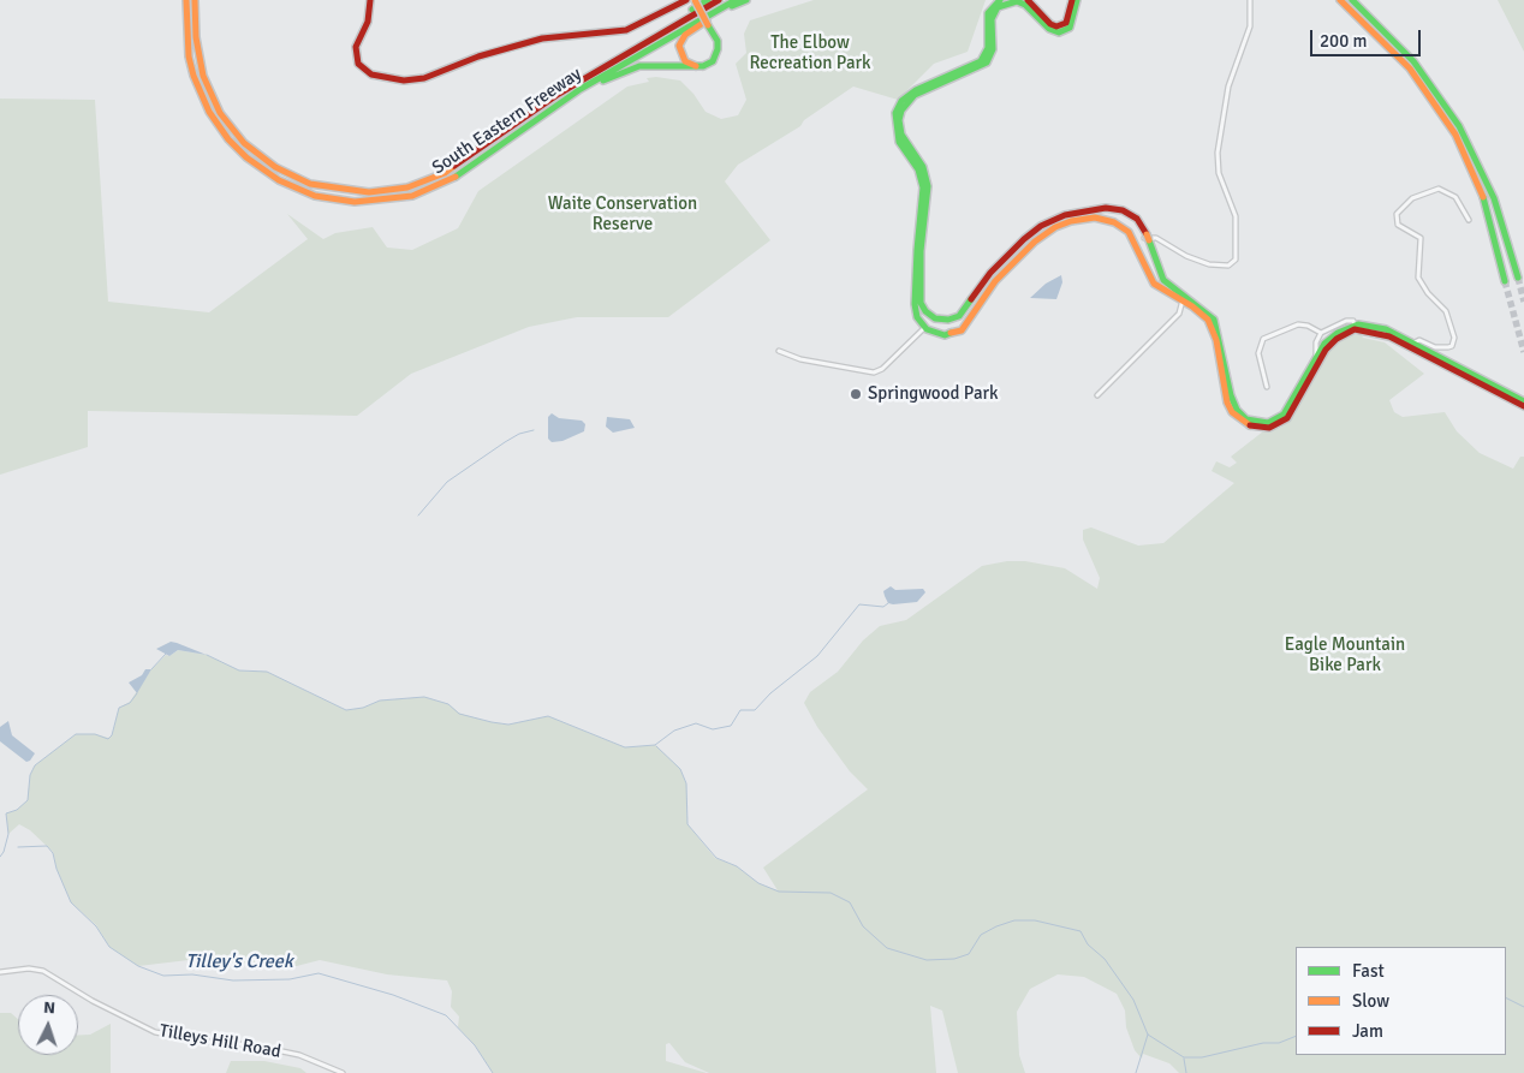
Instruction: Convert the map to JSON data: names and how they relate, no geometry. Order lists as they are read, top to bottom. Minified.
{"streets":{"main road":["South Eastern Freeway"],"street":["Tilleys Hill Road"]},"water":["Tilley's Creek"],"parks":["The Elbow Recreation Park","Waite Conservation Reserve","Eagle Mountain Bike Park"],"places":["Springwood Park"],"legend":["Fast","Slow","Jam"],"scale_bar":"200 m","north":"top"}
